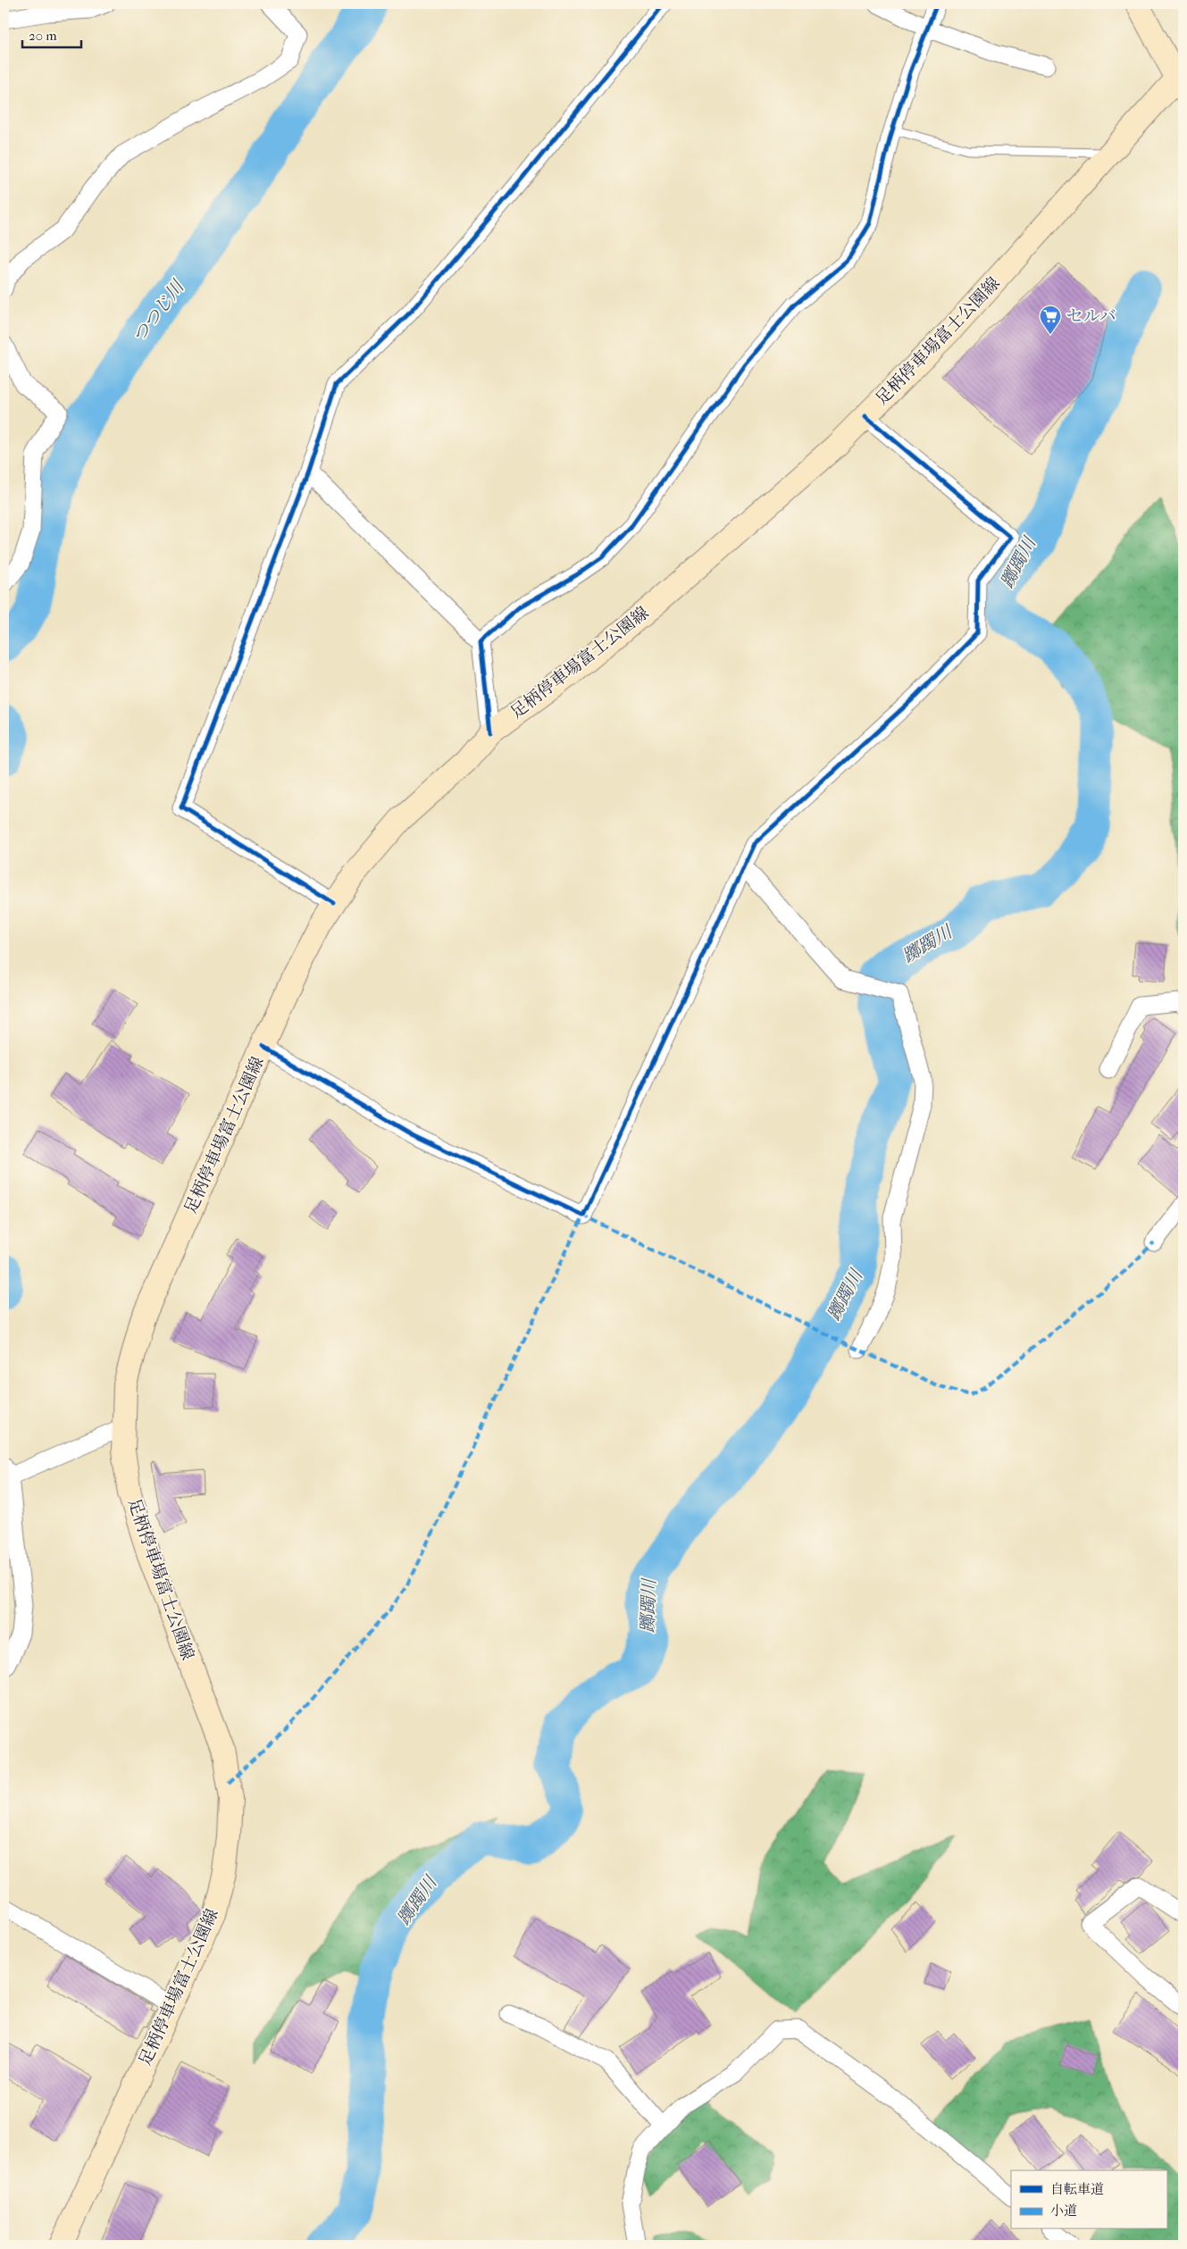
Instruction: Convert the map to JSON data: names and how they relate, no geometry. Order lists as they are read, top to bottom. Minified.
{"streets":{"main road":["足柄停車場富士公園線"]},"water":["つつじ川","躑躅川"],"places":{"supermarket":["セルバ"]},"legend":["自転車道","小道"],"scale_bar":"20 m"}
